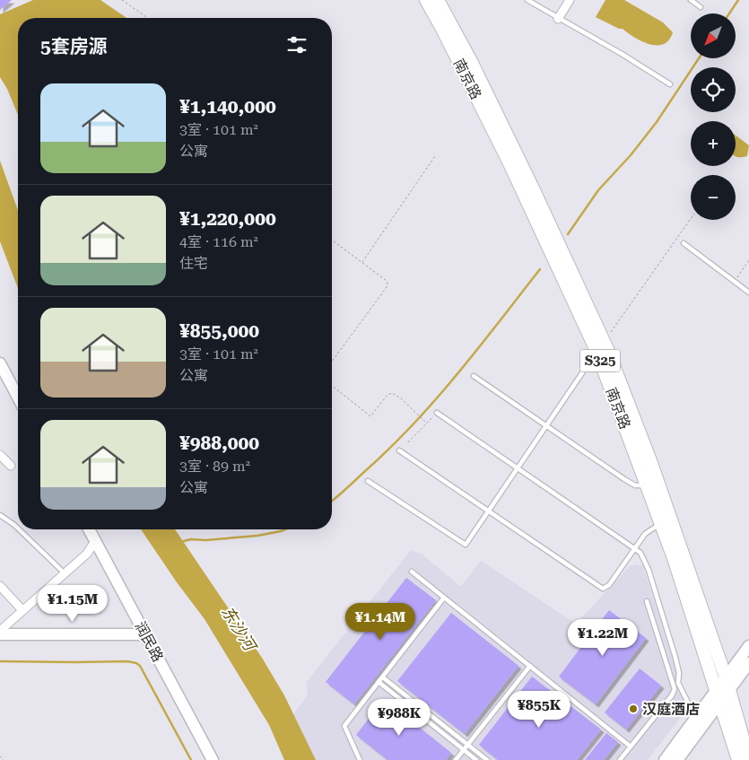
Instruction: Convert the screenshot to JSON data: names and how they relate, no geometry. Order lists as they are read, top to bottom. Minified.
{"streets":{"main road":["南京路","S325"],"street":["润民路"]},"water":["东沙河"],"places":["汉庭酒店"],"north":"bottom left","page":{"map_buttons":["+","−"],"heading":"5套房源","list":[{"name":"¥1,140,000","note":"3室 · 101 m² · 公寓"},{"name":"¥1,220,000","note":"4室 · 116 m² · 住宅"},{"name":"¥855,000","note":"3室 · 101 m² · 公寓"},{"name":"¥988,000","note":"3室 · 89 m² · 公寓"}],"price":["¥1.15M","¥1.14M","¥1.22M","¥855K","¥988K"]}}
